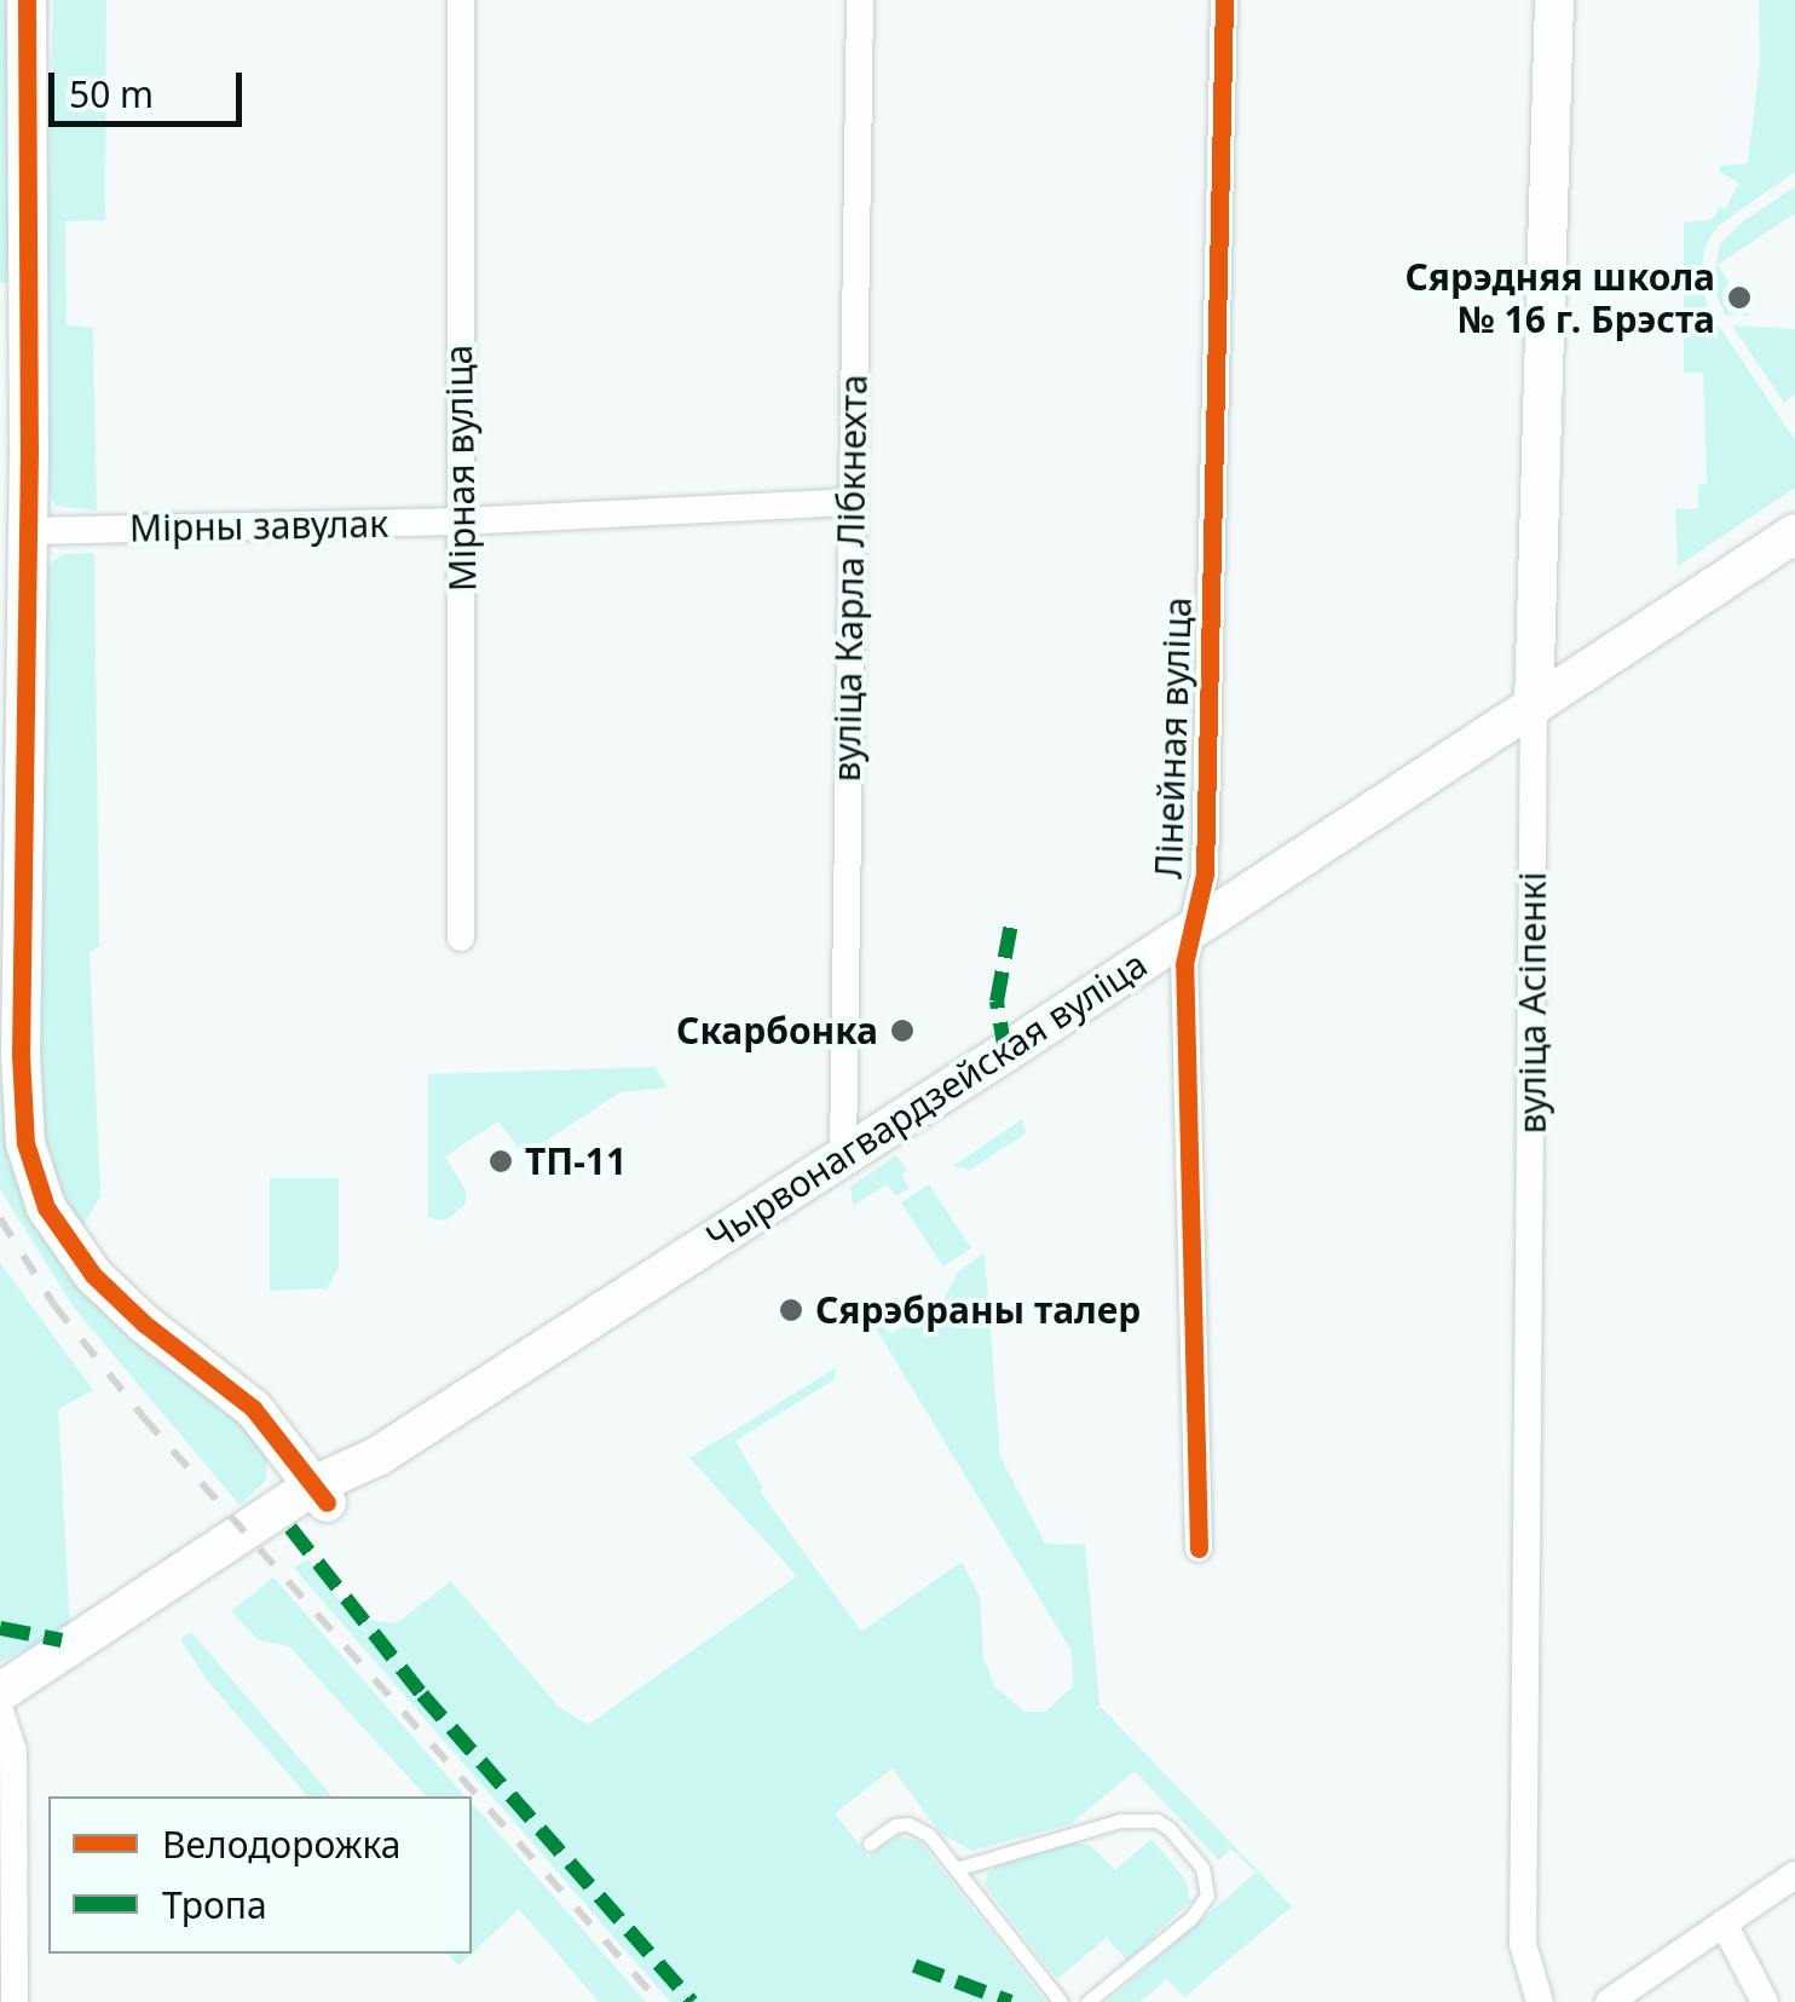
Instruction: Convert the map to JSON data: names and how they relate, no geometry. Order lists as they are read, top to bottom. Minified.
{"streets":{"main road":["вуліца Асіпенкі","Чырвонагвардзейская вуліца"],"street":["Мірная вуліца","Мірны завулак","вуліца Карла Лібкнехта","Лінейная вуліца"]},"crossings":[["Мірная вуліца","Мірны завулак"],["Мірны завулак","вуліца Карла Лібкнехта"],["вуліца Карла Лібкнехта","Чырвонагвардзейская вуліца"],["Лінейная вуліца","Чырвонагвардзейская вуліца"],["вуліца Асіпенкі","Чырвонагвардзейская вуліца"]],"places":["Сярэдняя школа № 16 г. Брэста","Скарбонка","ТП-11","Сярэбраны талер"],"legend":["Велодорожка","Тропа"],"scale_bar":"50 m"}
